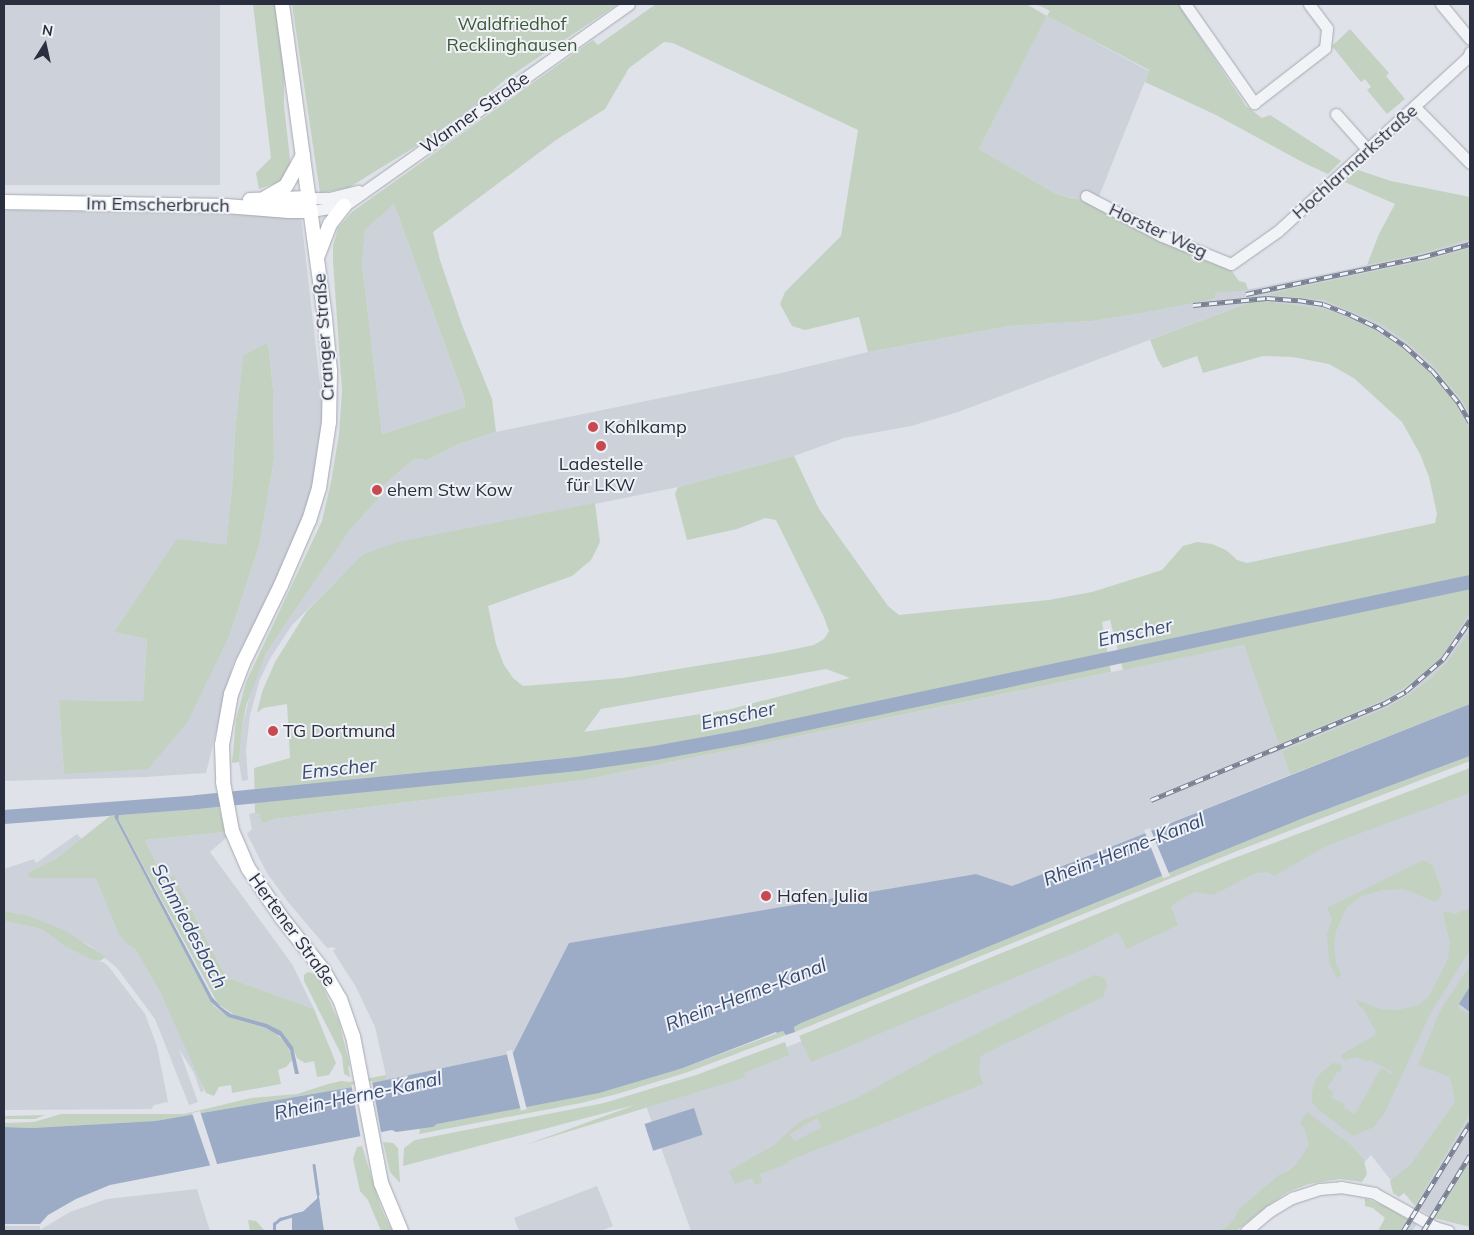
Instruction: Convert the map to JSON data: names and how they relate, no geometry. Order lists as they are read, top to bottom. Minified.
{"streets":{"main road":["Im Emscherbruch","Cranger Straße","Hertener Straße"],"street":["Wanner Straße","Hochlarmarkstraße","Horster Weg"]},"crossings":[["Wanner Straße","Im Emscherbruch"],["Wanner Straße","Cranger Straße"],["Hochlarmarkstraße","Horster Weg"],["Im Emscherbruch","Cranger Straße"],["Cranger Straße","Hertener Straße"]],"water":["Emscher","Rhein-Herne-Kanal","Schmiedesbach"],"parks":["Waldfriedhof Recklinghausen"],"places":["Kohlkamp","Ladestelle für LKW","ehem Stw Kow","TG Dortmund","Hafen Julia"],"north":"top"}
